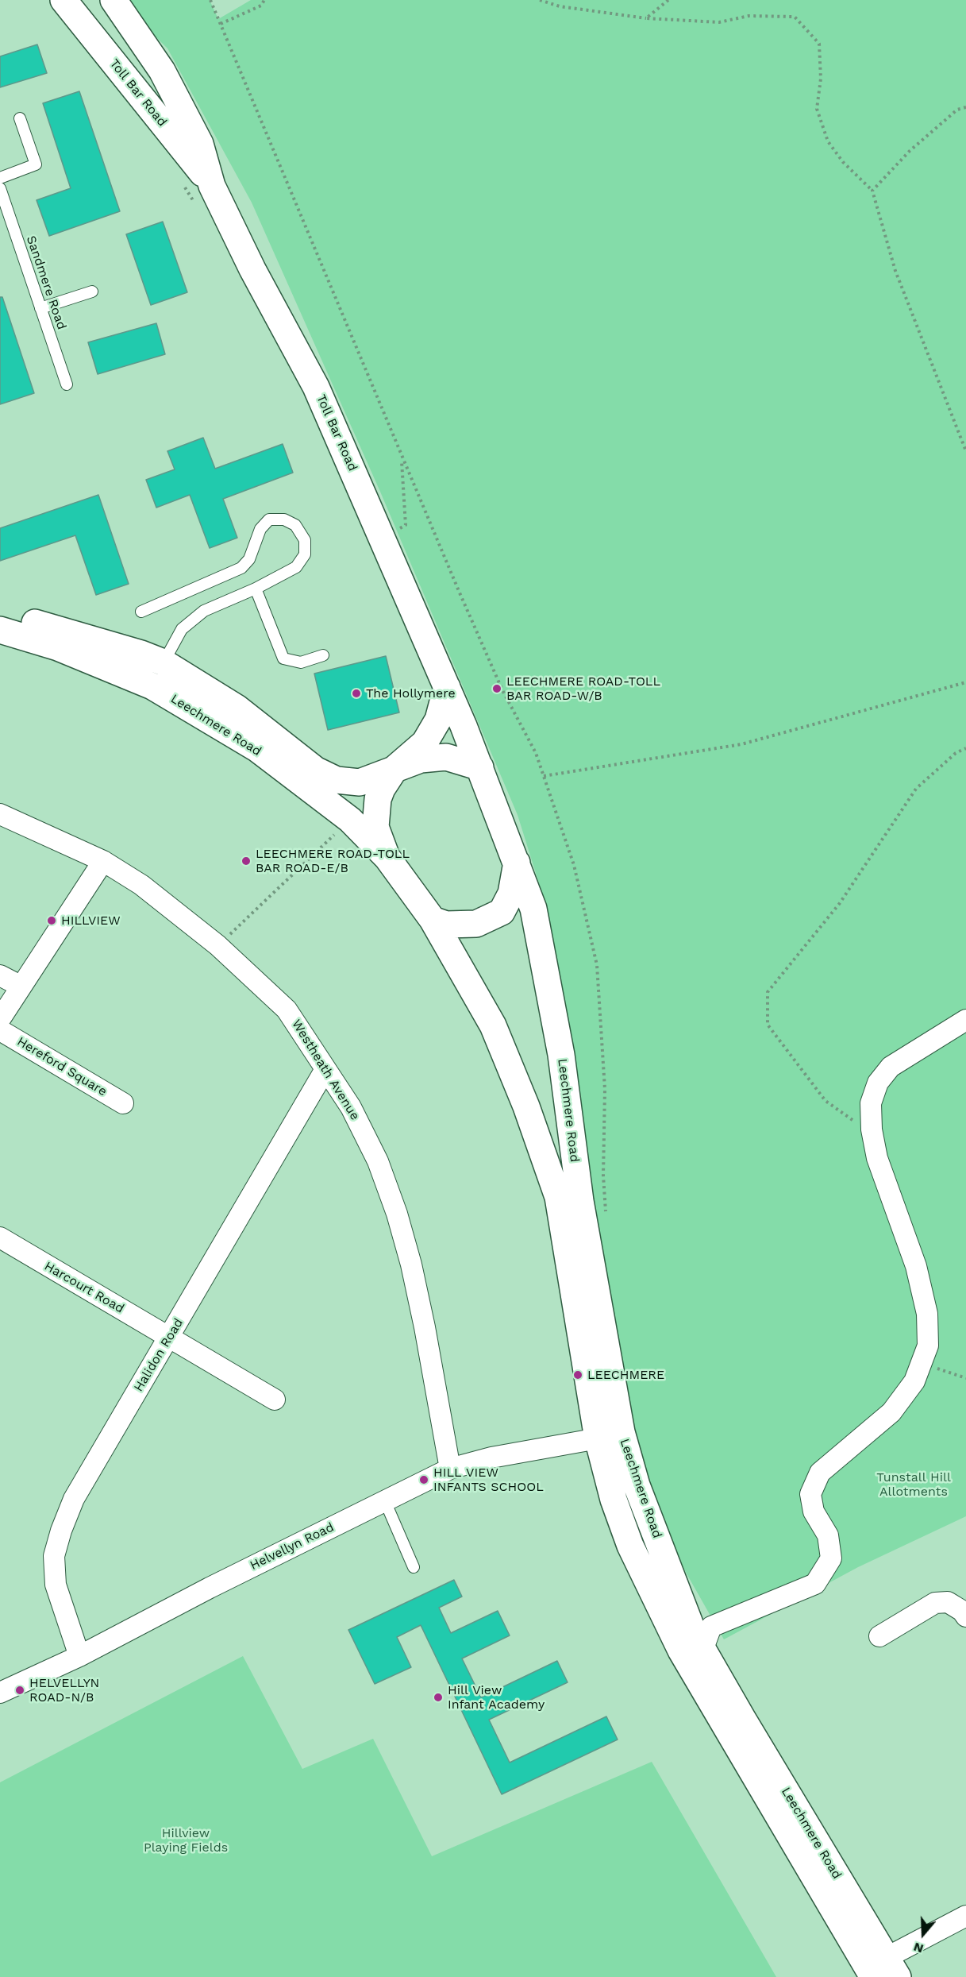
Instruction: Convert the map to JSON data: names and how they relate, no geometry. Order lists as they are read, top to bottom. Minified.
{"streets":{"main road":["Toll Bar Road","Leechmere Road"],"street":["Hereford Square","Westheath Avenue","Harcourt Road","Halidon Road","Helvellyn Road"],"lane":["Sandmere Road"]},"crossings":[["Toll Bar Road","Leechmere Road"],["Leechmere Road","Helvellyn Road"],["Westheath Avenue","Halidon Road"],["Westheath Avenue","Helvellyn Road"],["Harcourt Road","Halidon Road"],["Halidon Road","Helvellyn Road"]],"parks":["Tunstall Hill Allotments","Hillview Playing Fields"],"places":["LEECHMERE ROAD-TOLL BAR ROAD-W/B","The Hollymere","LEECHMERE ROAD-TOLL BAR ROAD-E/B","HILLVIEW","LEECHMERE","HILL VIEW INFANTS SCHOOL","HELVELLYN ROAD-N/B","Hill View Infant Academy"],"north":"bottom"}
